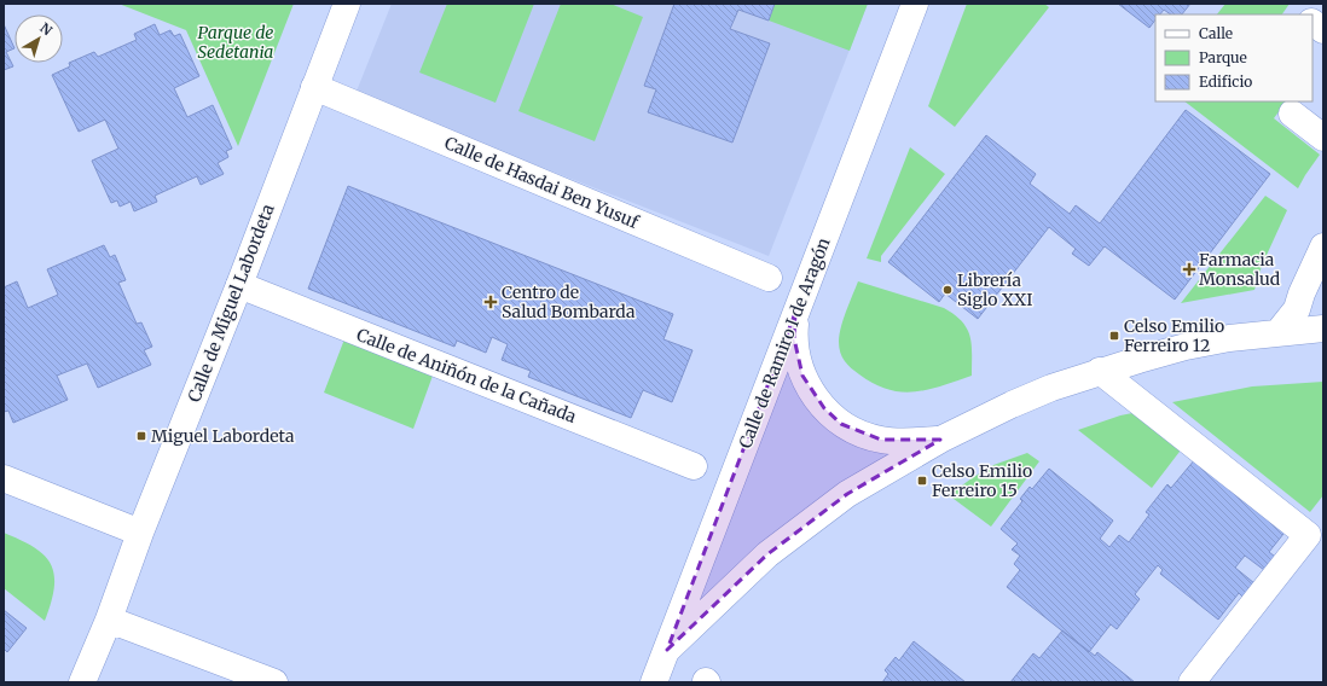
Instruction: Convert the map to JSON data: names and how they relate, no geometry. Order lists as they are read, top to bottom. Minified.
{"streets":{"street":["Calle de Hasdai Ben Yusuf","Calle de Miguel Labordeta","Calle de Ramiro I de Aragón","Calle de Aniñón de la Cañada"]},"crossings":[["Calle de Hasdai Ben Yusuf","Calle de Miguel Labordeta"],["Calle de Miguel Labordeta","Calle de Aniñón de la Cañada"]],"parks":["Parque de Sedetania"],"places":{"health":["Farmacia Monsalud","Centro de Salud Bombarda"],"other":["Librería Siglo XXI"],"transit":["Celso Emilio Ferreiro 12","Miguel Labordeta","Celso Emilio Ferreiro 15"]},"legend":["Calle","Parque","Edificio"],"north":"top right"}
